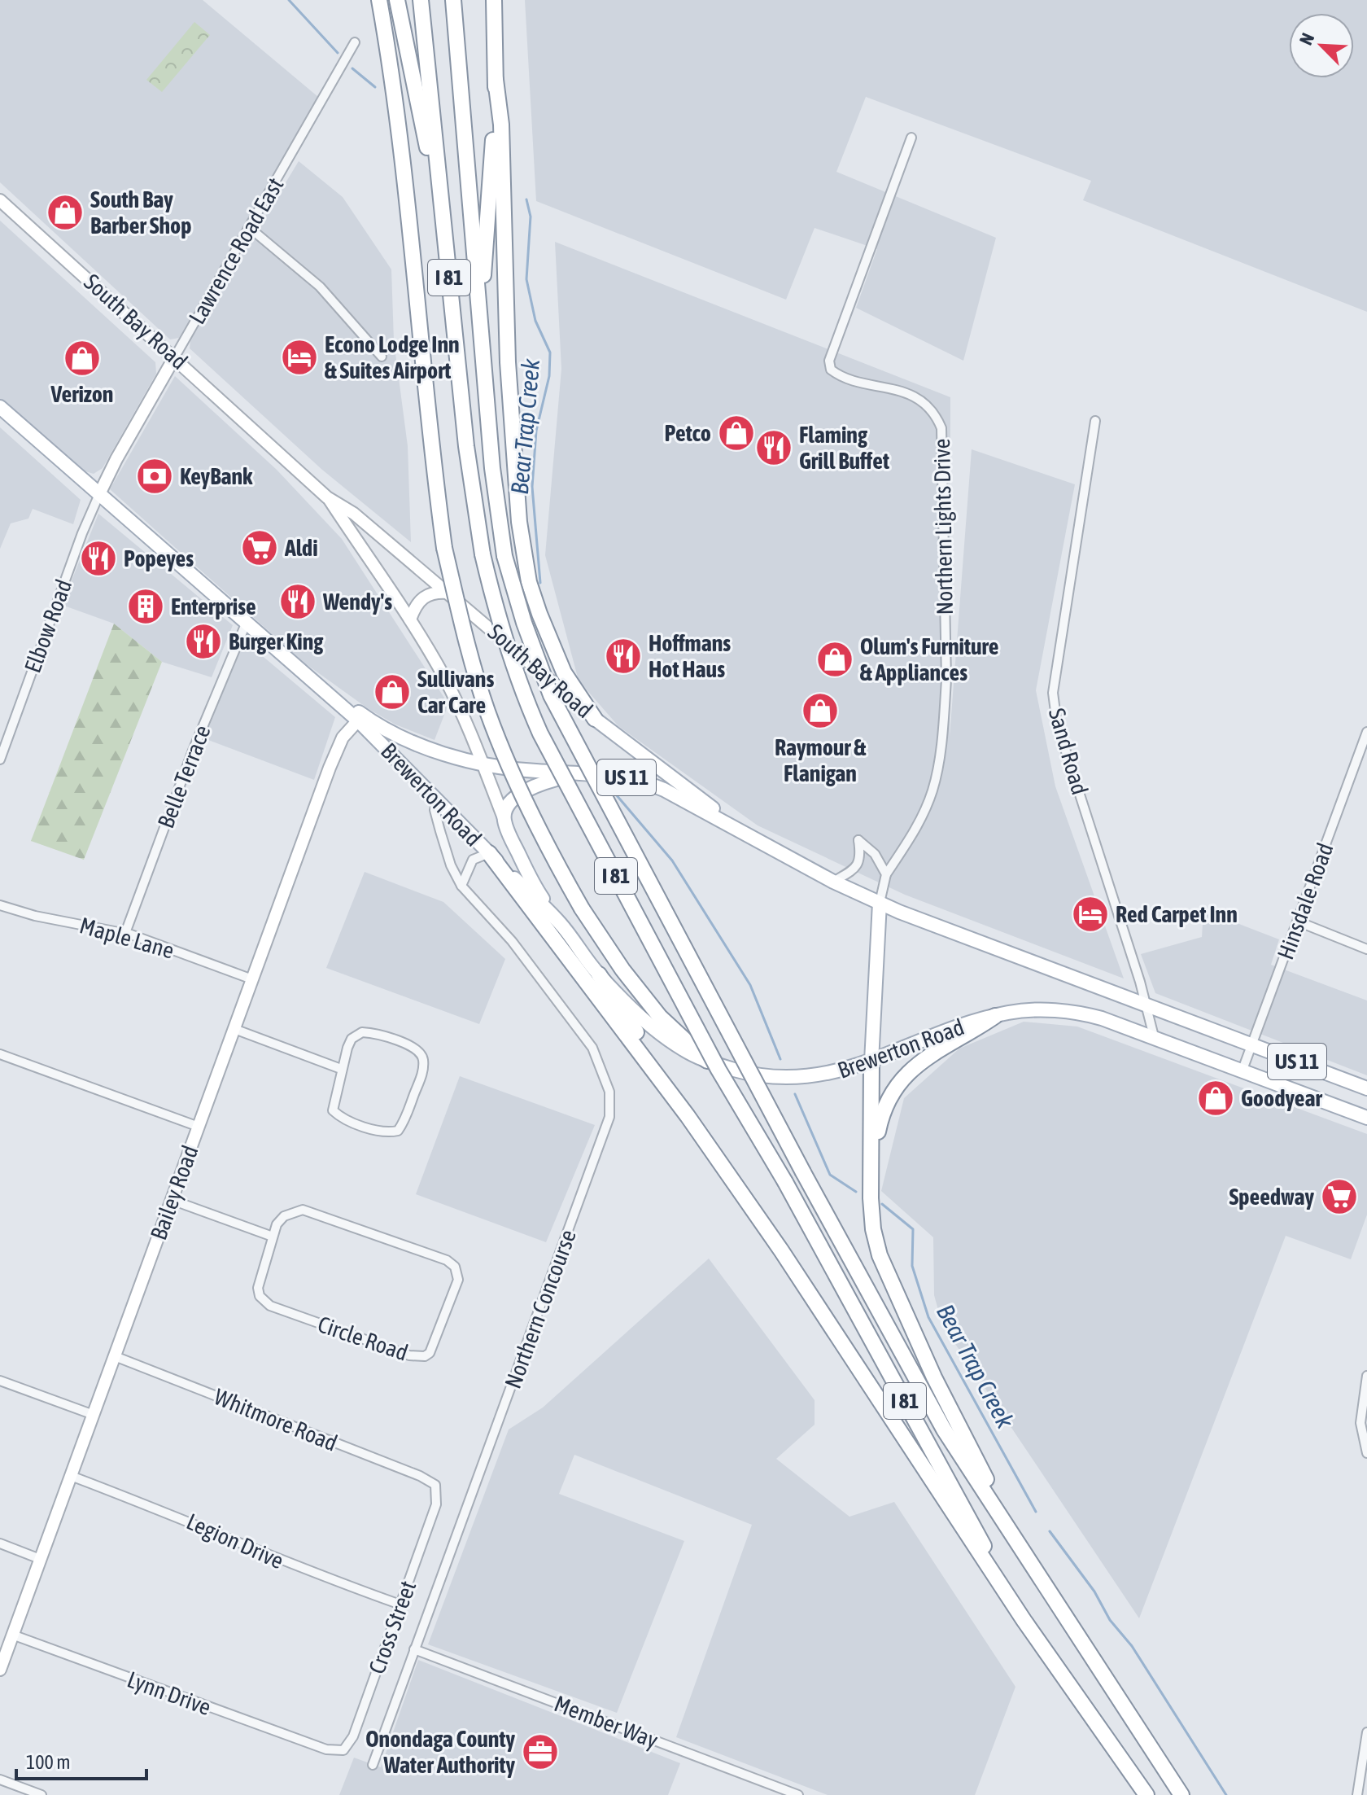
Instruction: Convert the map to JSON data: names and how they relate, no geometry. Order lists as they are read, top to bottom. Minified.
{"streets":{"highway":["I 81"],"main road":["Lawrence Road East","South Bay Road","US 11","Brewerton Road","Bailey Road"],"street":["Northern Lights Drive","Elbow Road","Sand Road","Belle Terrace","Hinsdale Road","Maple Lane","Northern Concourse","Circle Road","Whitmore Road","Legion Drive","Cross Street","Lynn Drive","Member Way"]},"crossings":[["Lawrence Road East","South Bay Road"],["Lawrence Road East","Elbow Road"],["Lawrence Road East","Brewerton Road"],["South Bay Road","Brewerton Road"],["Elbow Road","Brewerton Road"],["Sand Road","Brewerton Road"],["Belle Terrace","Brewerton Road"],["Belle Terrace","Maple Lane"],["Brewerton Road","Hinsdale Road"],["Brewerton Road","Bailey Road"],["Brewerton Road","Northern Concourse"],["Maple Lane","Bailey Road"],["Bailey Road","Whitmore Road"],["Bailey Road","Legion Drive"],["Bailey Road","Lynn Drive"],["Northern Concourse","Member Way"],["Whitmore Road","Cross Street"],["Legion Drive","Cross Street"],["Cross Street","Lynn Drive"]],"water":["Bear Trap Creek"],"places":{"shop":["South Bay Barber Shop","Verizon","Petco","Olum's Furniture & Appliances","Sullivans Car Care","Raymour & Flanigan","Goodyear"],"hotel":["Econo Lodge Inn & Suites Airport","Red Carpet Inn"],"restaurant":["Flaming Grill Buffet","Popeyes","Wendy's","Burger King","Hoffmans Hot Haus"],"bank":["KeyBank"],"supermarket":["Aldi","Speedway"],"building":["Enterprise"],"office":["Onondaga County Water Authority"]},"scale_bar":"100 m","north":"top left"}
